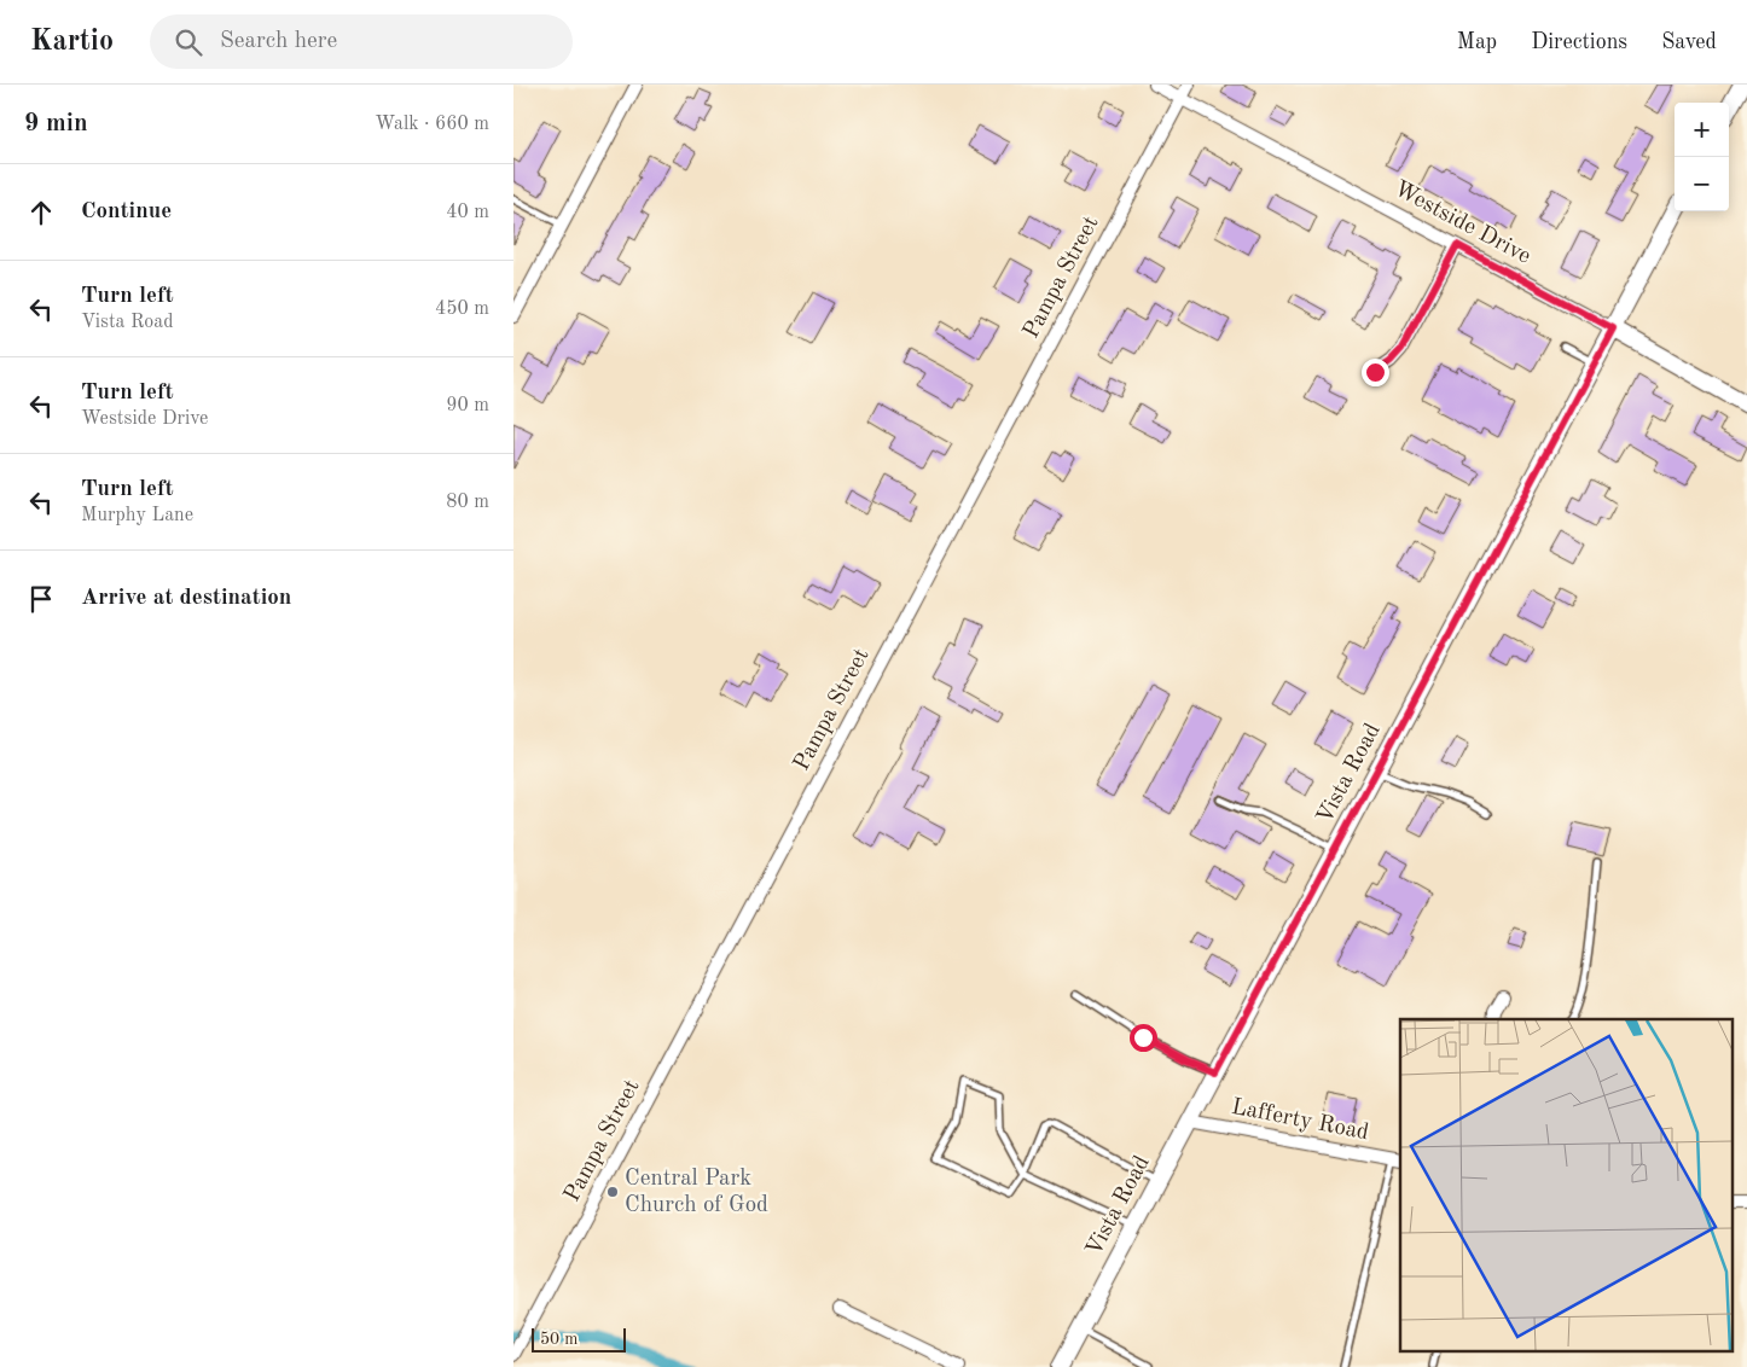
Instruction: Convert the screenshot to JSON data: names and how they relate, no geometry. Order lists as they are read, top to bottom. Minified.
{"streets":{"street":["Westside Drive","Pampa Street","Vista Road","Lafferty Road"]},"crossings":[["Westside Drive","Pampa Street"],["Westside Drive","Vista Road"],["Vista Road","Lafferty Road"]],"places":["Central Park Church of God"],"scale_bar":"50 m","page":{"header":"Kartio","search":"Search here","nav":["Map","Directions","Saved"],"heading":["9 min","Walk · 660 m"],"map_buttons":["+","−"],"list":[["Continue","40 m"],["Turn left","Vista Road","450 m"],["Turn left","Westside Drive","90 m"],["Turn left","Murphy Lane","80 m"],"Arrive at destination"],"scale":"50 m"}}
